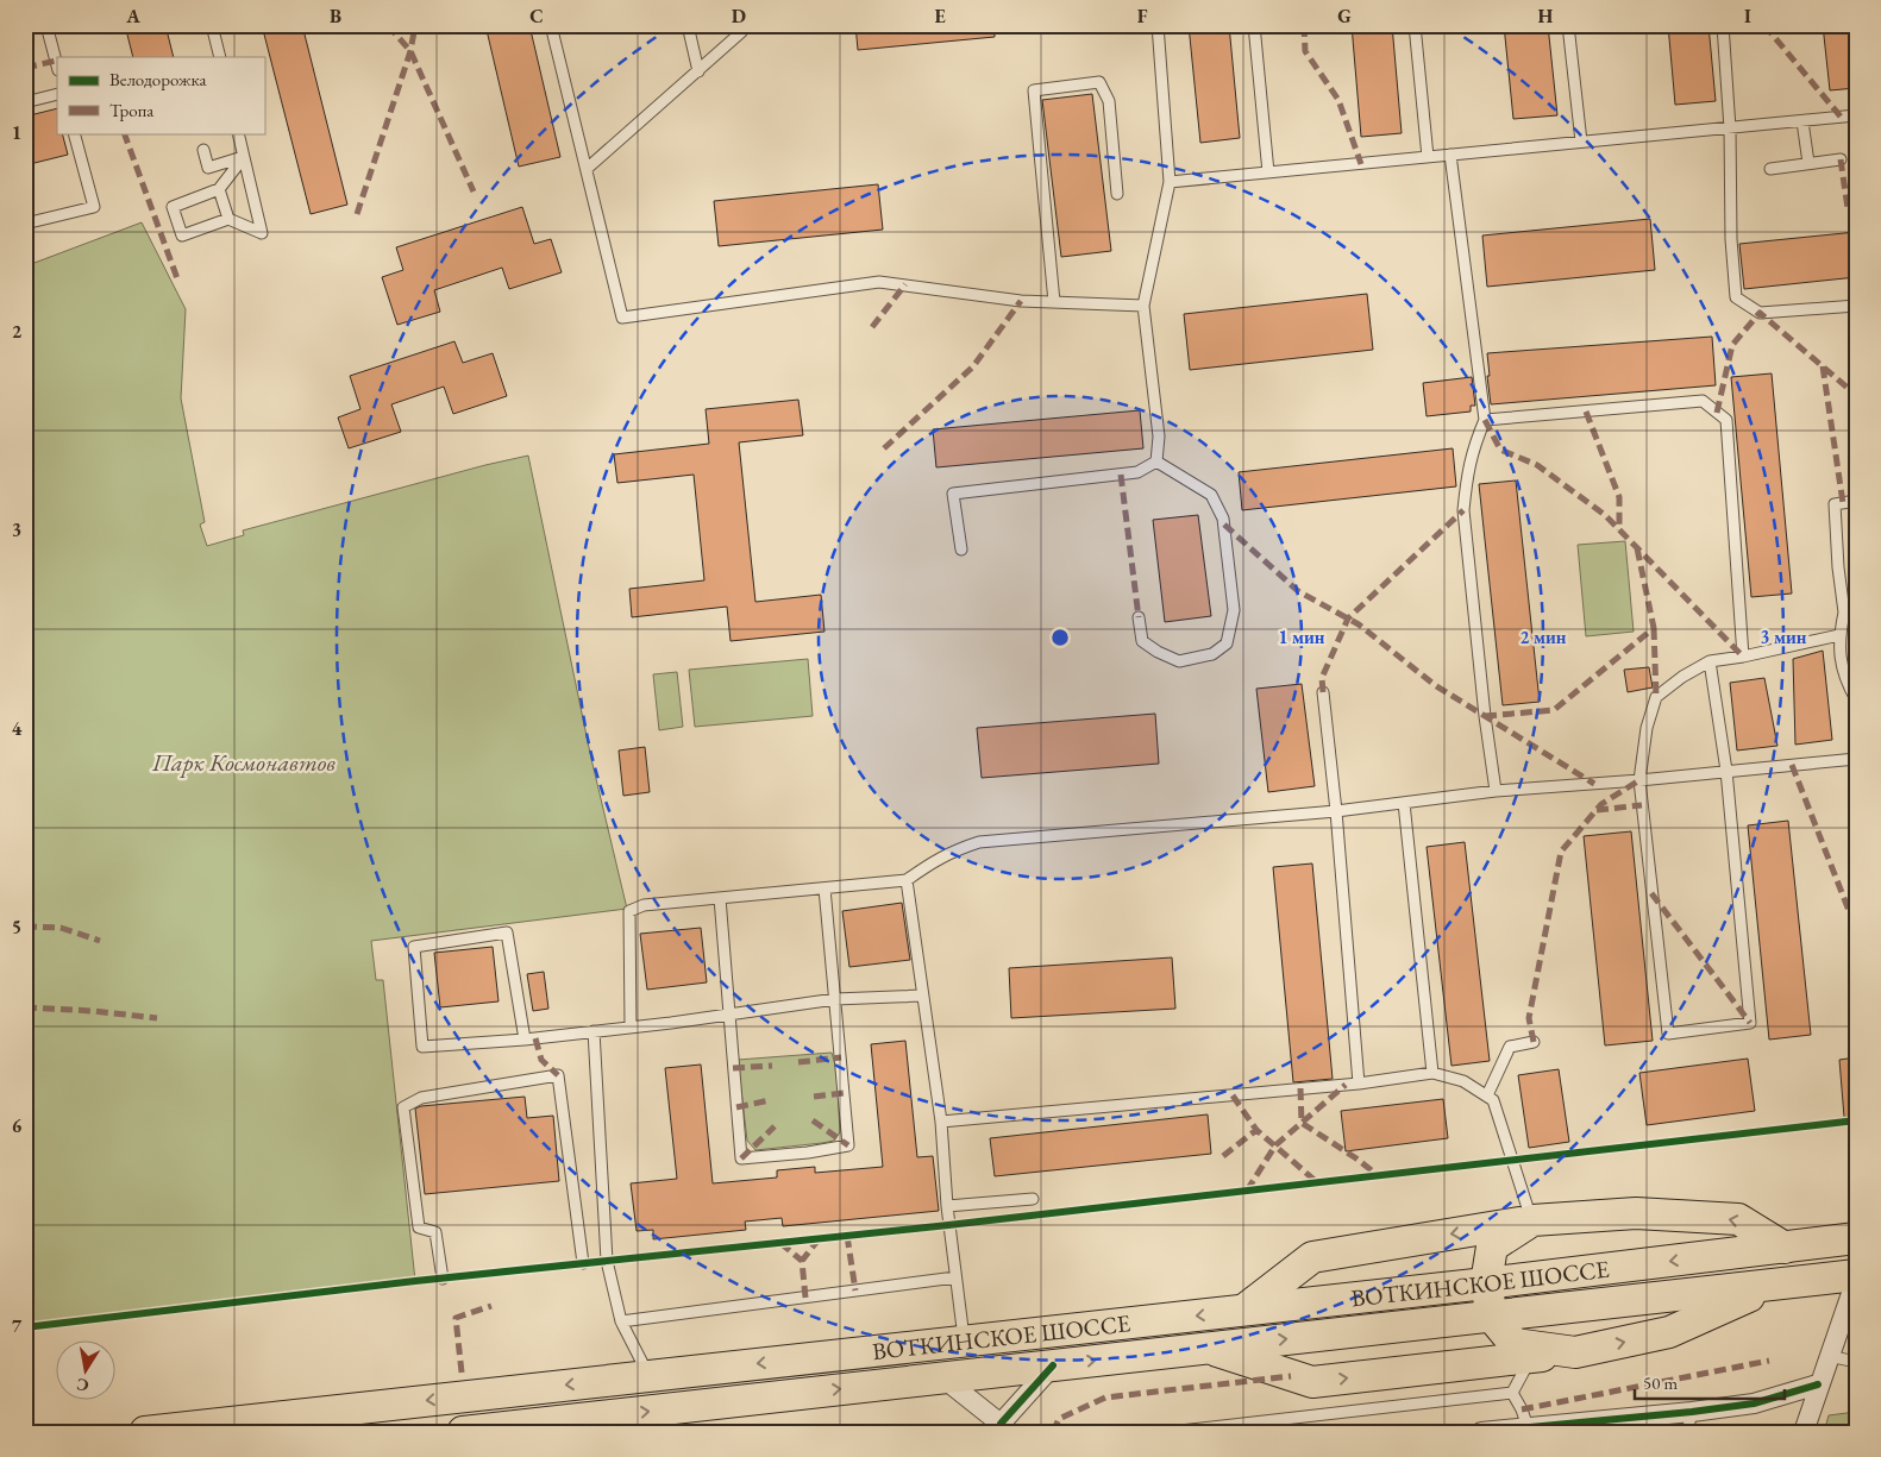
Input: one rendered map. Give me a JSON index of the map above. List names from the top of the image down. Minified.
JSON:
{"streets":{"main road":["ВОТКИНСКОЕ ШОССЕ"]},"parks":["Парк Космонавтов"],"legend":["Велодорожка","Тропа"],"scale_bar":"50 m","north":"bottom","grid":{"columns":["A","B","C","D","E","F","G","H","I"],"rows":["1","2","3","4","5","6","7"]},"rings":["1 мин","2 мин","3 мин"]}
